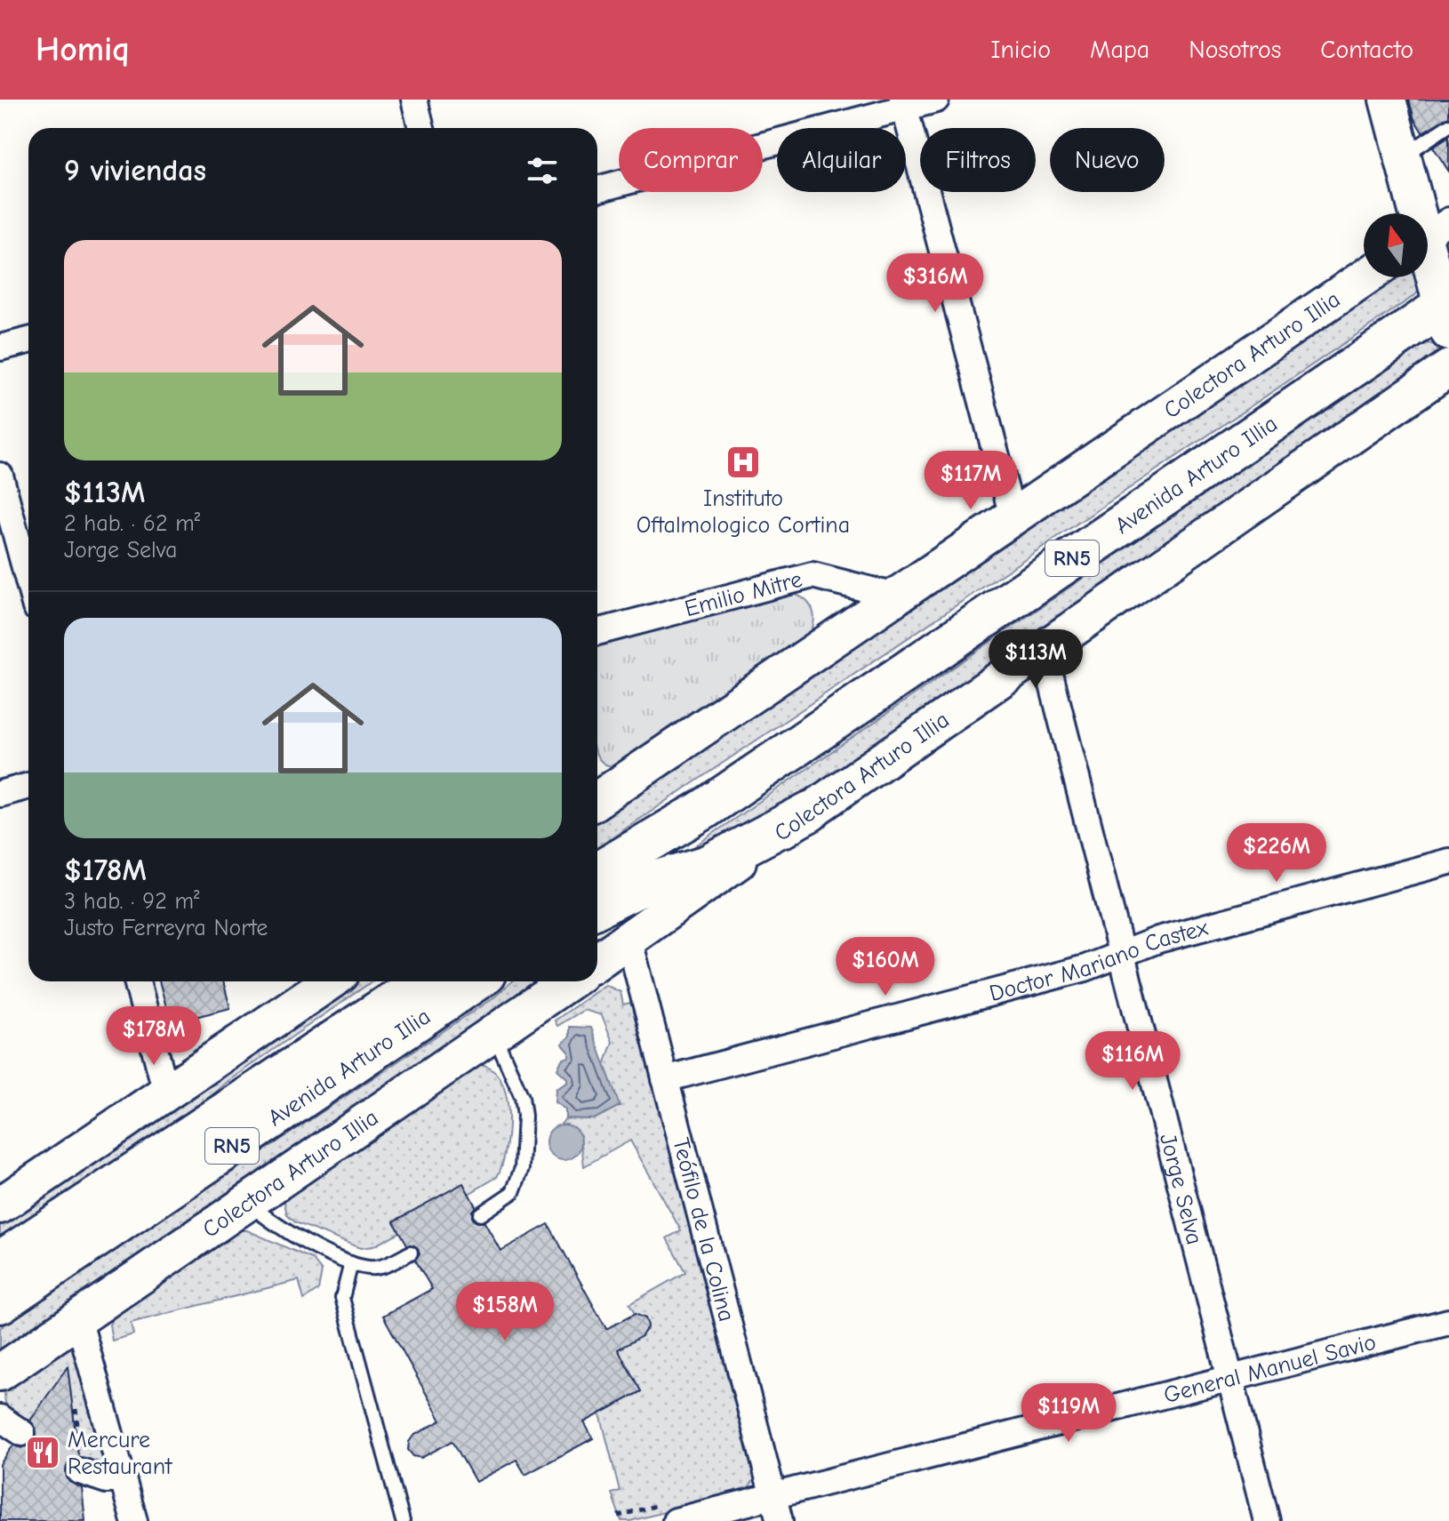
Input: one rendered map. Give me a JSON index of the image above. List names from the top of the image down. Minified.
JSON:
{"streets":{"highway":["Avenida Arturo Illia","RN5"],"street":["Colectora Arturo Illia","Emilio Mitre","Doctor Mariano Castex","Jorge Selva","Teófilo de la Colina","General Manuel Savio"]},"crossings":[["Colectora Arturo Illia","Emilio Mitre"],["Colectora Arturo Illia","Jorge Selva"],["Colectora Arturo Illia","Teófilo de la Colina"],["Doctor Mariano Castex","Jorge Selva"],["Doctor Mariano Castex","Teófilo de la Colina"],["Jorge Selva","General Manuel Savio"],["Teófilo de la Colina","General Manuel Savio"]],"places":{"hospital":["Instituto Oftalmologico Cortina"],"restaurant":["Mercure Restaurant"]},"north":"top","page":{"header":"Homiq","nav":["Inicio","Mapa","Nosotros","Contacto"],"chip":["Comprar","Alquilar","Filtros","Nuevo"],"heading":"9 viviendas","list":[{"name":"$113M","note":"2 hab. · 62 m² · Jorge Selva"},{"name":"$178M","note":"3 hab. · 92 m² · Justo Ferreyra Norte"}],"price":["$316M","$117M","$113M","$226M","$160M","$178M","$116M","$158M","$119M"]}}
